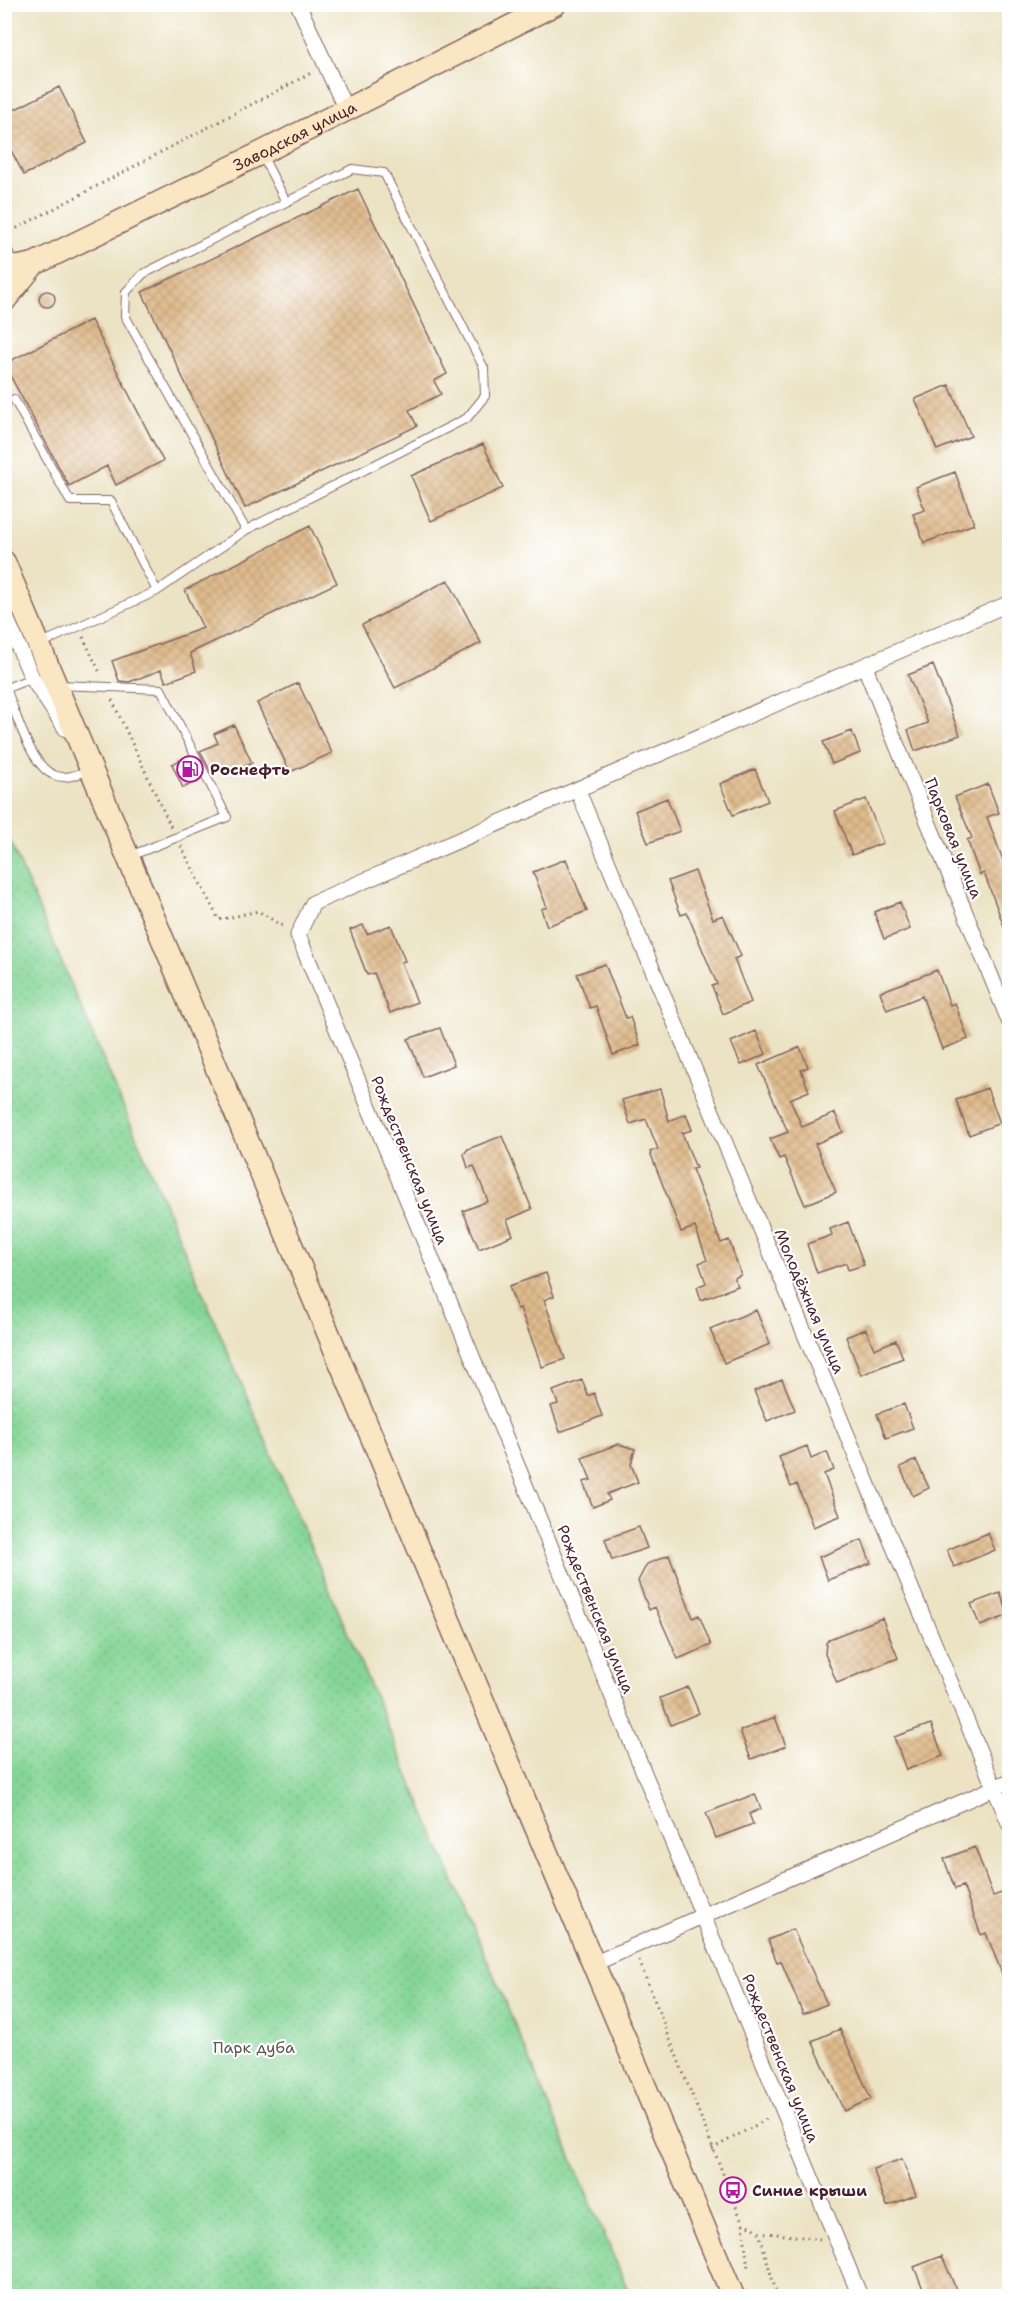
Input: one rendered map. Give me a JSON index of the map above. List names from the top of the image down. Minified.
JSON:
{"streets":{"main road":["Заводская улица"],"street":["Парковая улица","Рождественская улица","Молодёжная улица"]},"parks":["Парк дуба"],"places":{"fuel station":["Роснефть"],"bus stop":["Синие крыши"]}}
